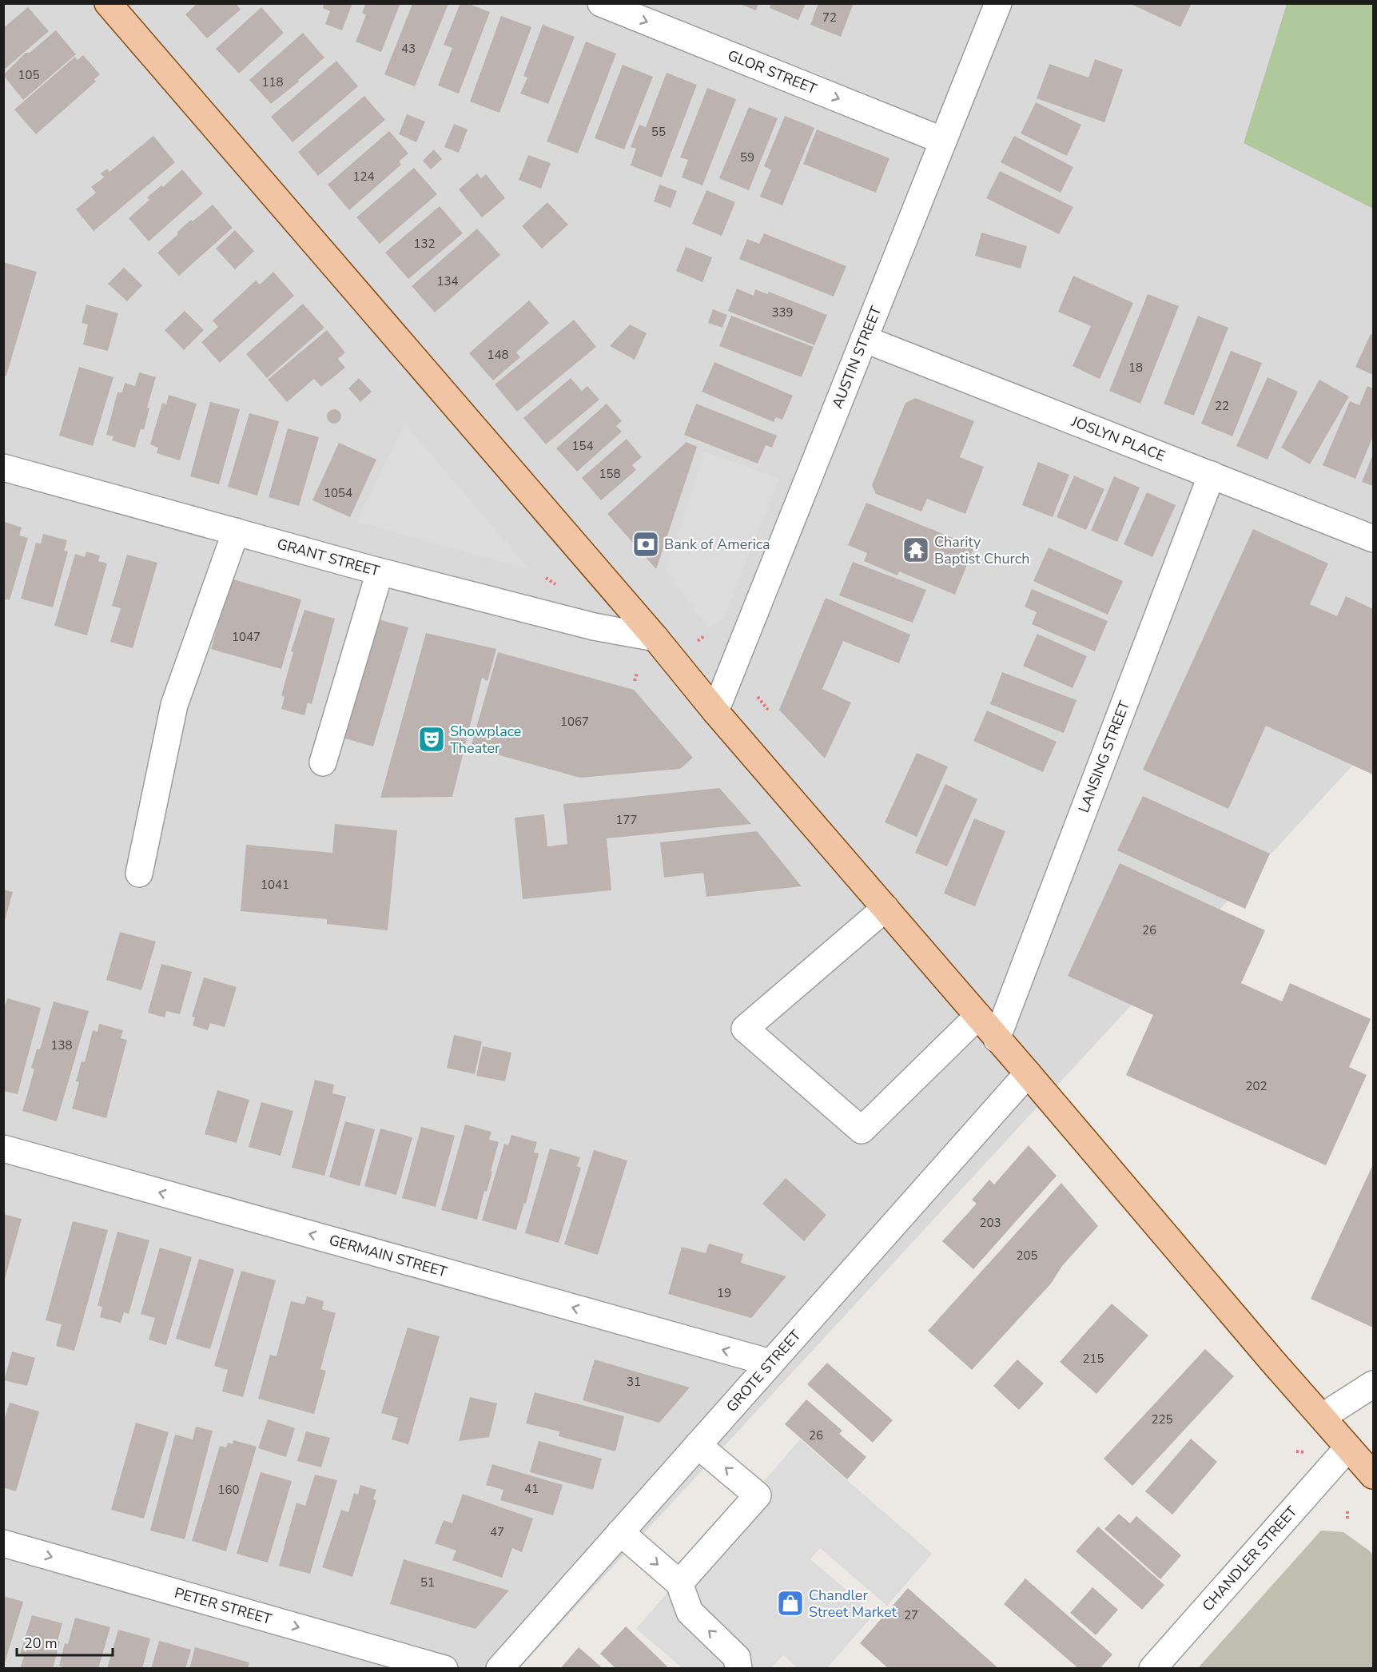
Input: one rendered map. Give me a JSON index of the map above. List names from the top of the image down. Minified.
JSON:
{"streets":{"street":["GLOR STREET","AUSTIN STREET","JOSLYN PLACE","GRANT STREET","LANSING STREET","GERMAIN STREET","GROTE STREET","CHANDLER STREET","PETER STREET"]},"crossings":[["GLOR STREET","AUSTIN STREET"],["AUSTIN STREET","JOSLYN PLACE"],["JOSLYN PLACE","LANSING STREET"],["GERMAIN STREET","GROTE STREET"]],"one_way":["GLOR STREET","GERMAIN STREET","PETER STREET"],"places":{"bank":["Bank of America"],"temple":["Charity Baptist Church"],"theatre":["Showplace Theater"],"shop":["Chandler Street Market"]},"house_numbers":["72","43","105","118","55","59","124","132","134","339","148","18","22","154","158","1054","1047","1067","177","1041","26","138","202","203","205","19","215","31","225","26","41","160","47","51","27"],"scale_bar":"20 m"}
